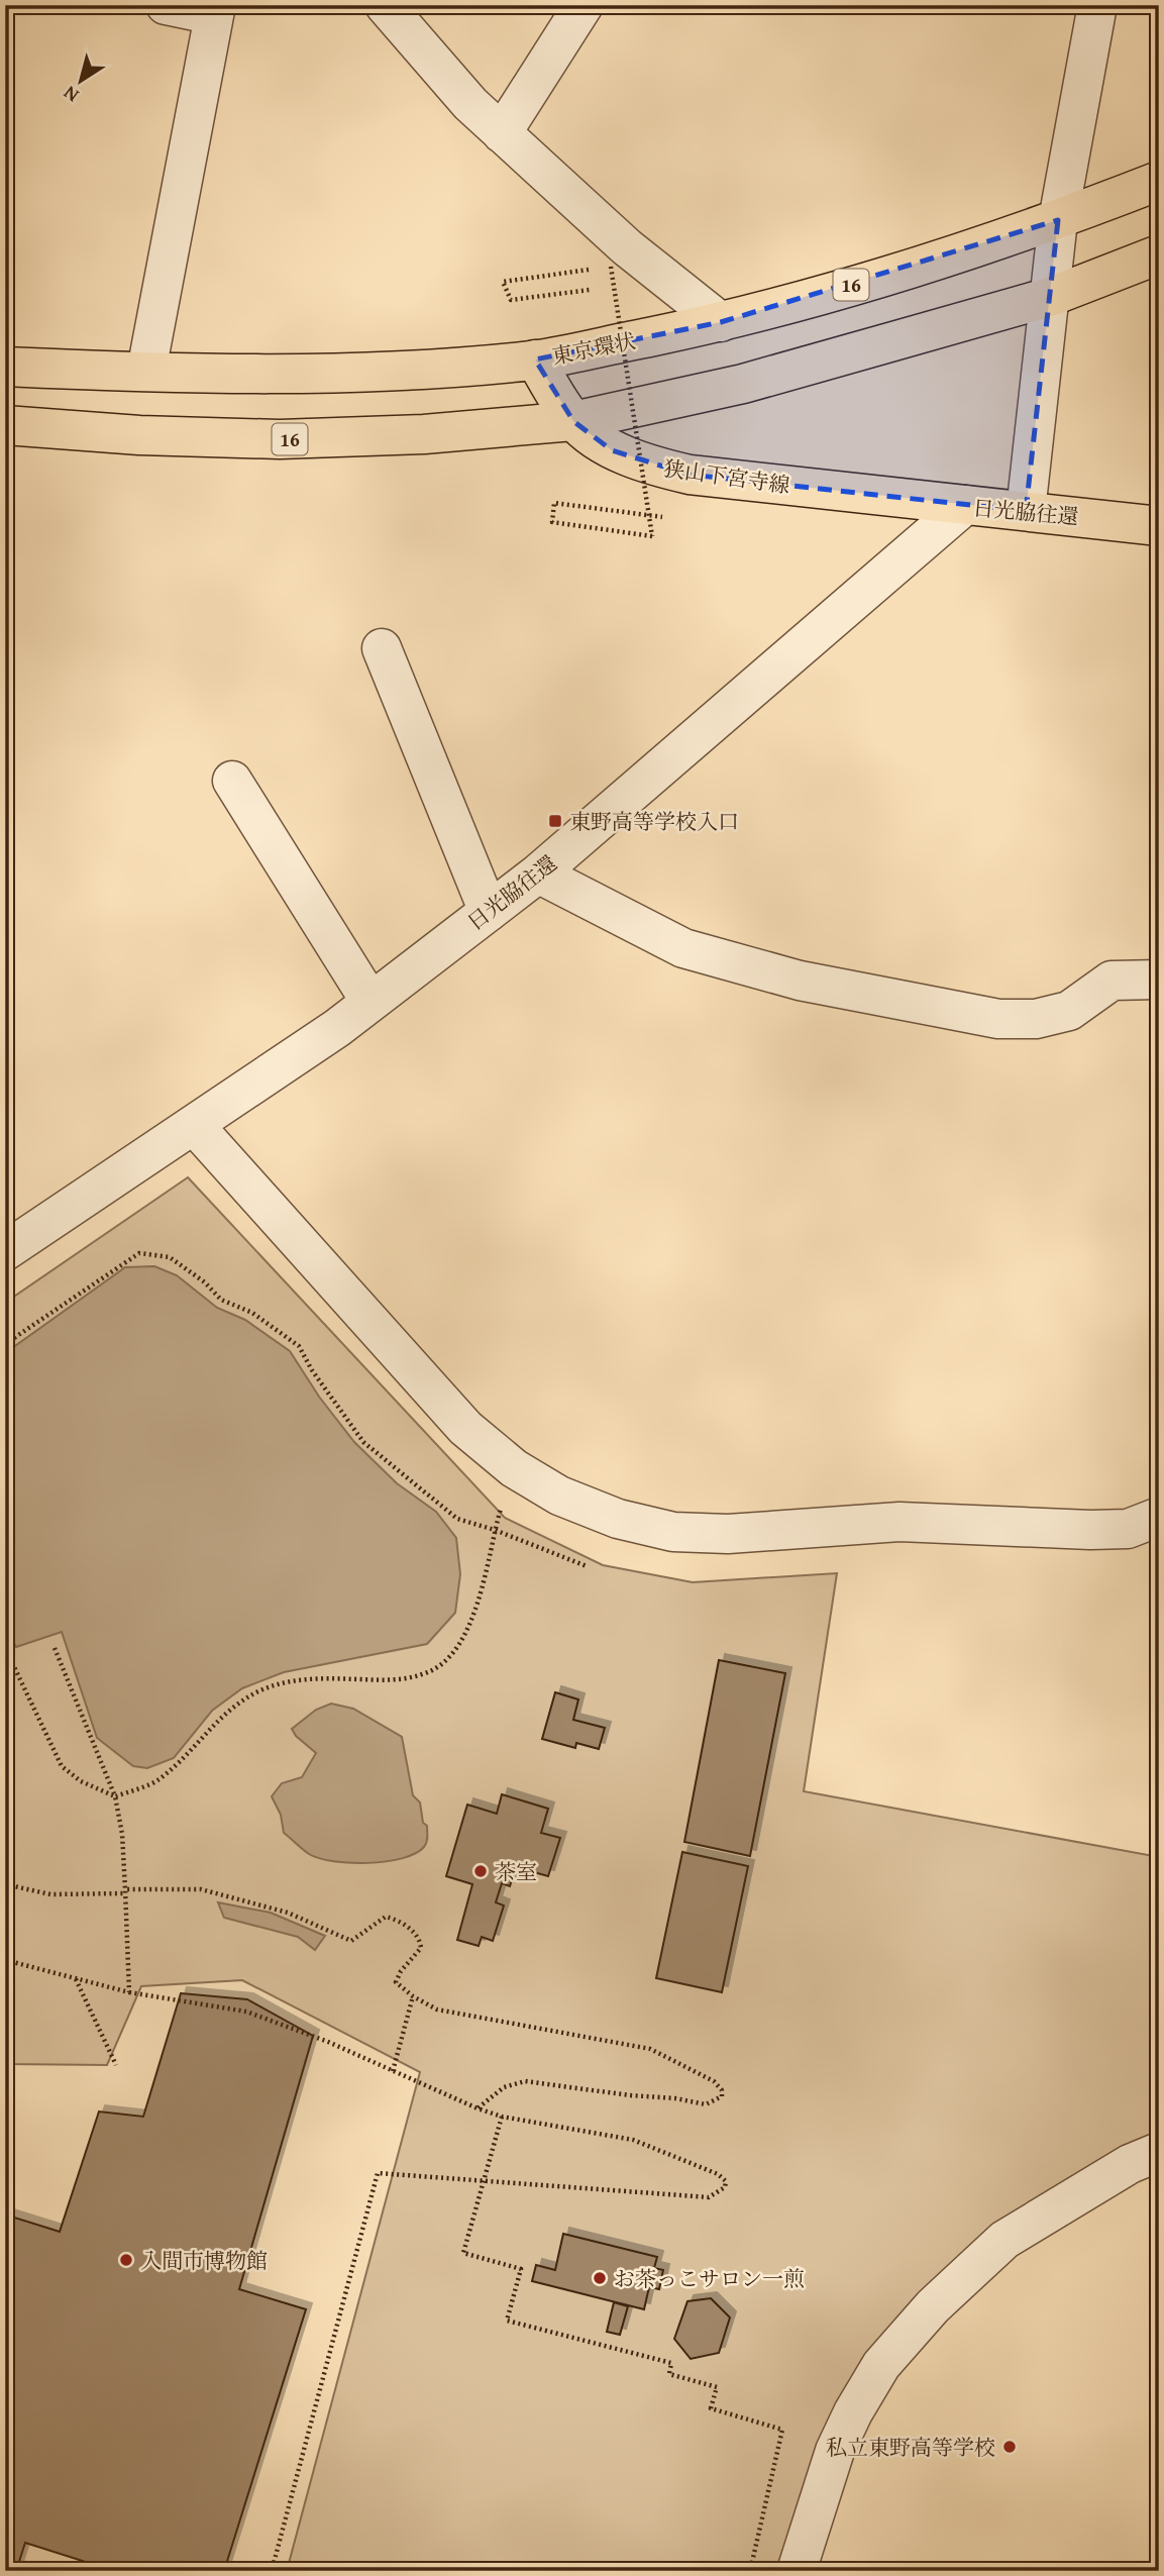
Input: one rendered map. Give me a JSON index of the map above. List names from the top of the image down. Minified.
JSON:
{"streets":{"main road":["16","東京環状","狭山下宮寺線","日光脇往還"]},"crossings":[["16","狭山下宮寺線"],["東京環状","狭山下宮寺線"],["狭山下宮寺線","日光脇往還"]],"places":{"transit":["東野高等学校入口"],"other":["茶室","入間市博物館","お茶っこサロン一煎","私立東野高等学校"]},"north":"bottom left"}
